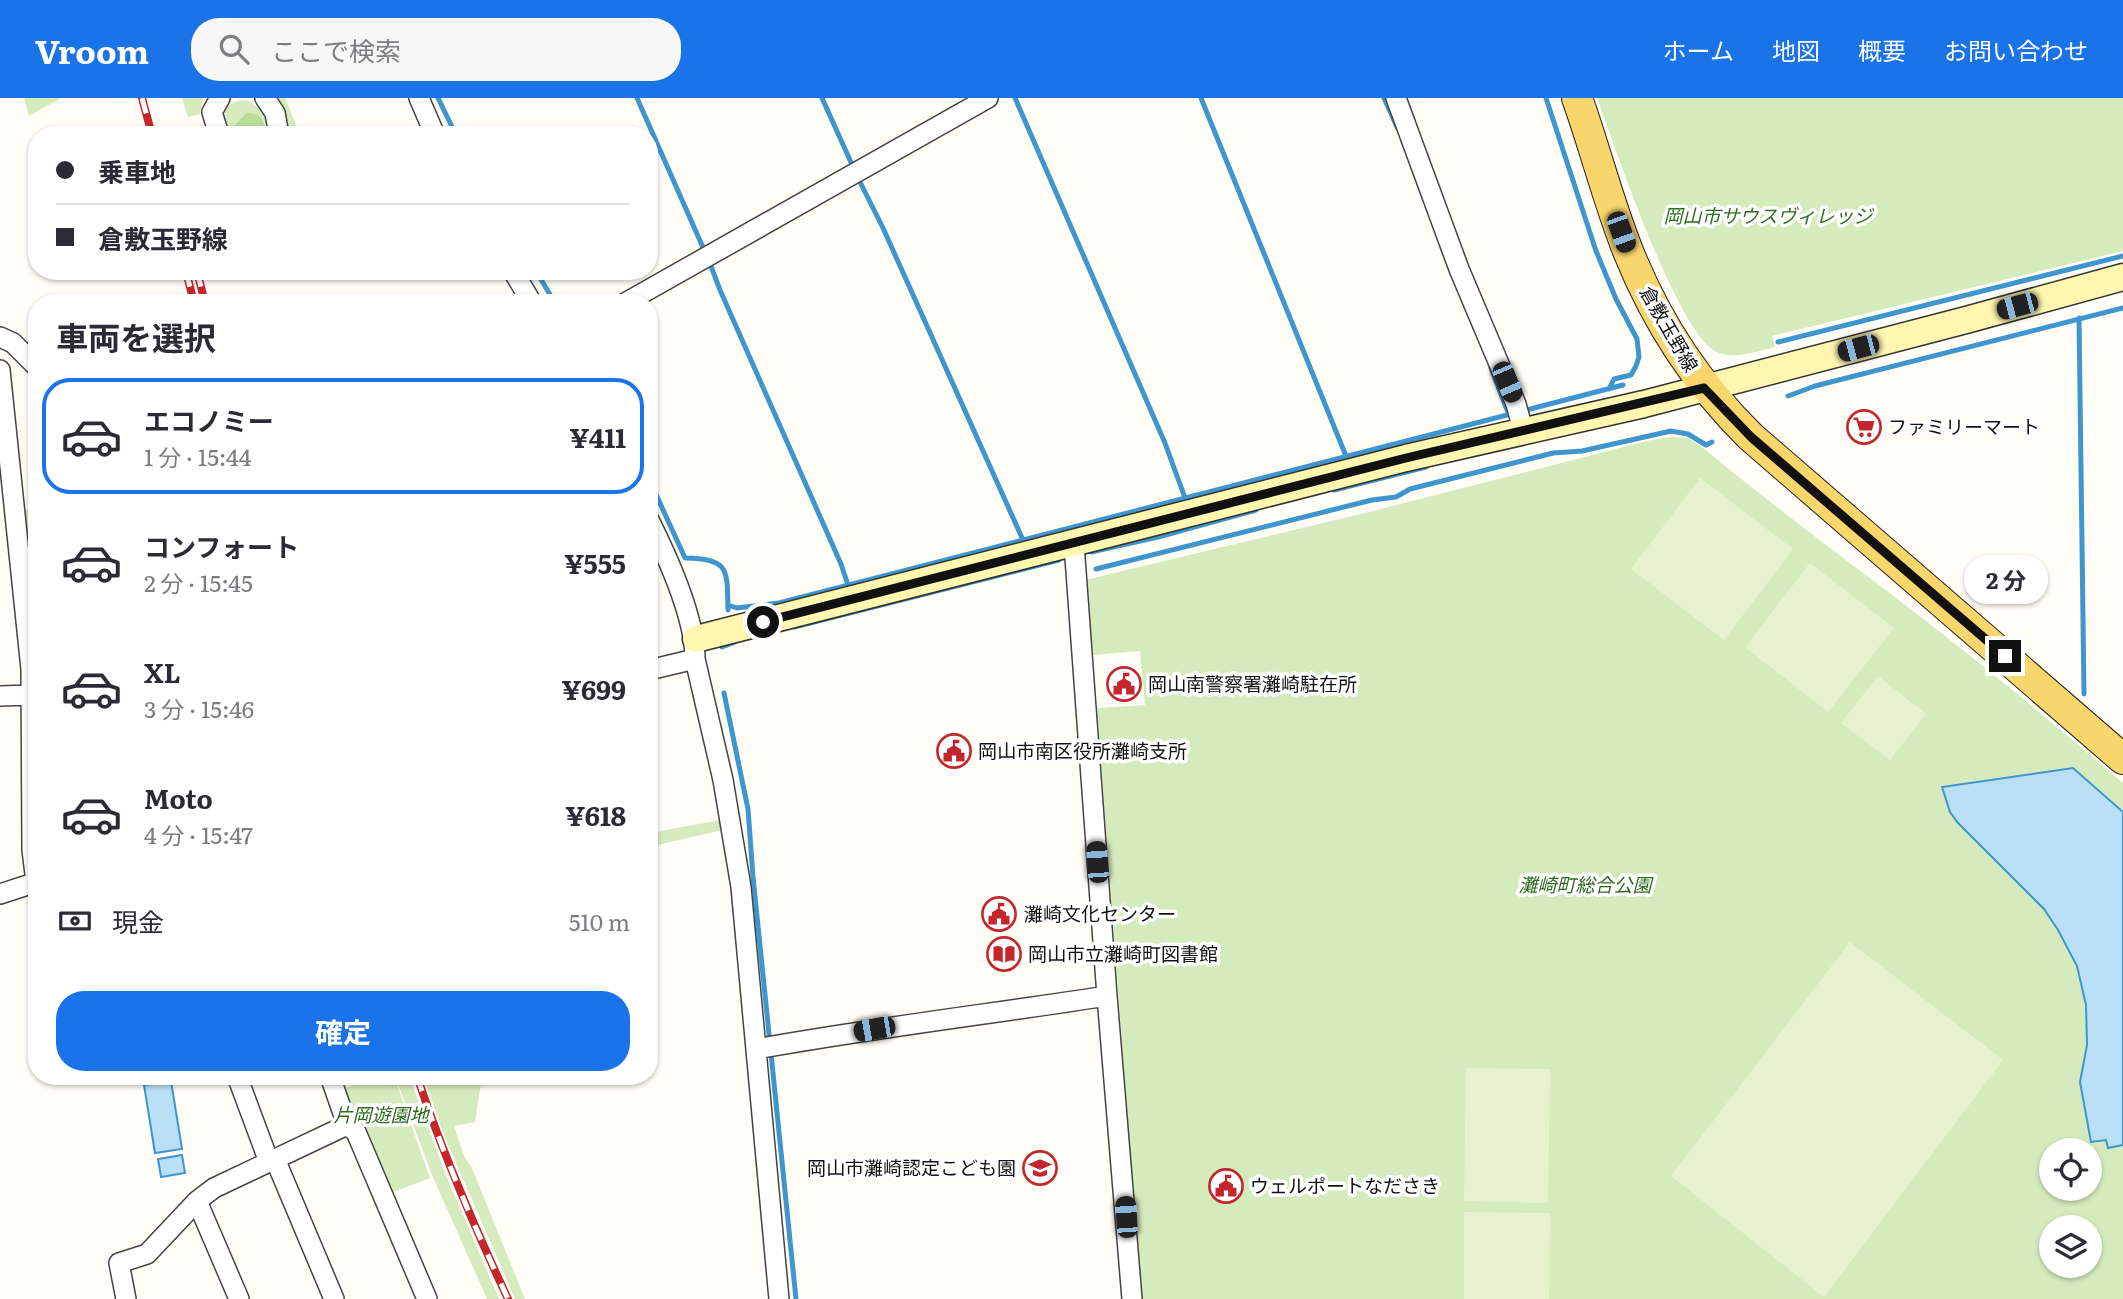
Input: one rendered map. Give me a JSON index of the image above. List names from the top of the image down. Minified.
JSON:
{"streets":{"main road":["倉敷玉野線"]},"parks":["岡山市サウスヴィレッジ","灘崎町総合公園","片岡遊園地"],"places":{"supermarket":["ファミリーマート"],"public building":["岡山南警察署灘崎駐在所","岡山市南区役所灘崎支所","灘崎文化センター","ウェルポートなださき"],"library":["岡山市立灘崎町図書館"],"school or university":["岡山市灘崎認定こども園"]},"page":{"header":"Vroom","search":"ここで検索","nav":["ホーム","地図","概要","お問い合わせ"],"banner":["乗車地","倉敷玉野線"],"heading":"車両を選択","list":[{"name":"エコノミー","note":"1 分 · 15:44","value":"¥411"},{"name":"コンフォート","note":"2 分 · 15:45","value":"¥555"},{"name":"XL","note":"3 分 · 15:46","value":"¥699"},{"name":"Moto","note":"4 分 · 15:47","value":"¥618"}],"bubble":"2 分","pay":["現金","510 m"],"buttons":"確定"}}
